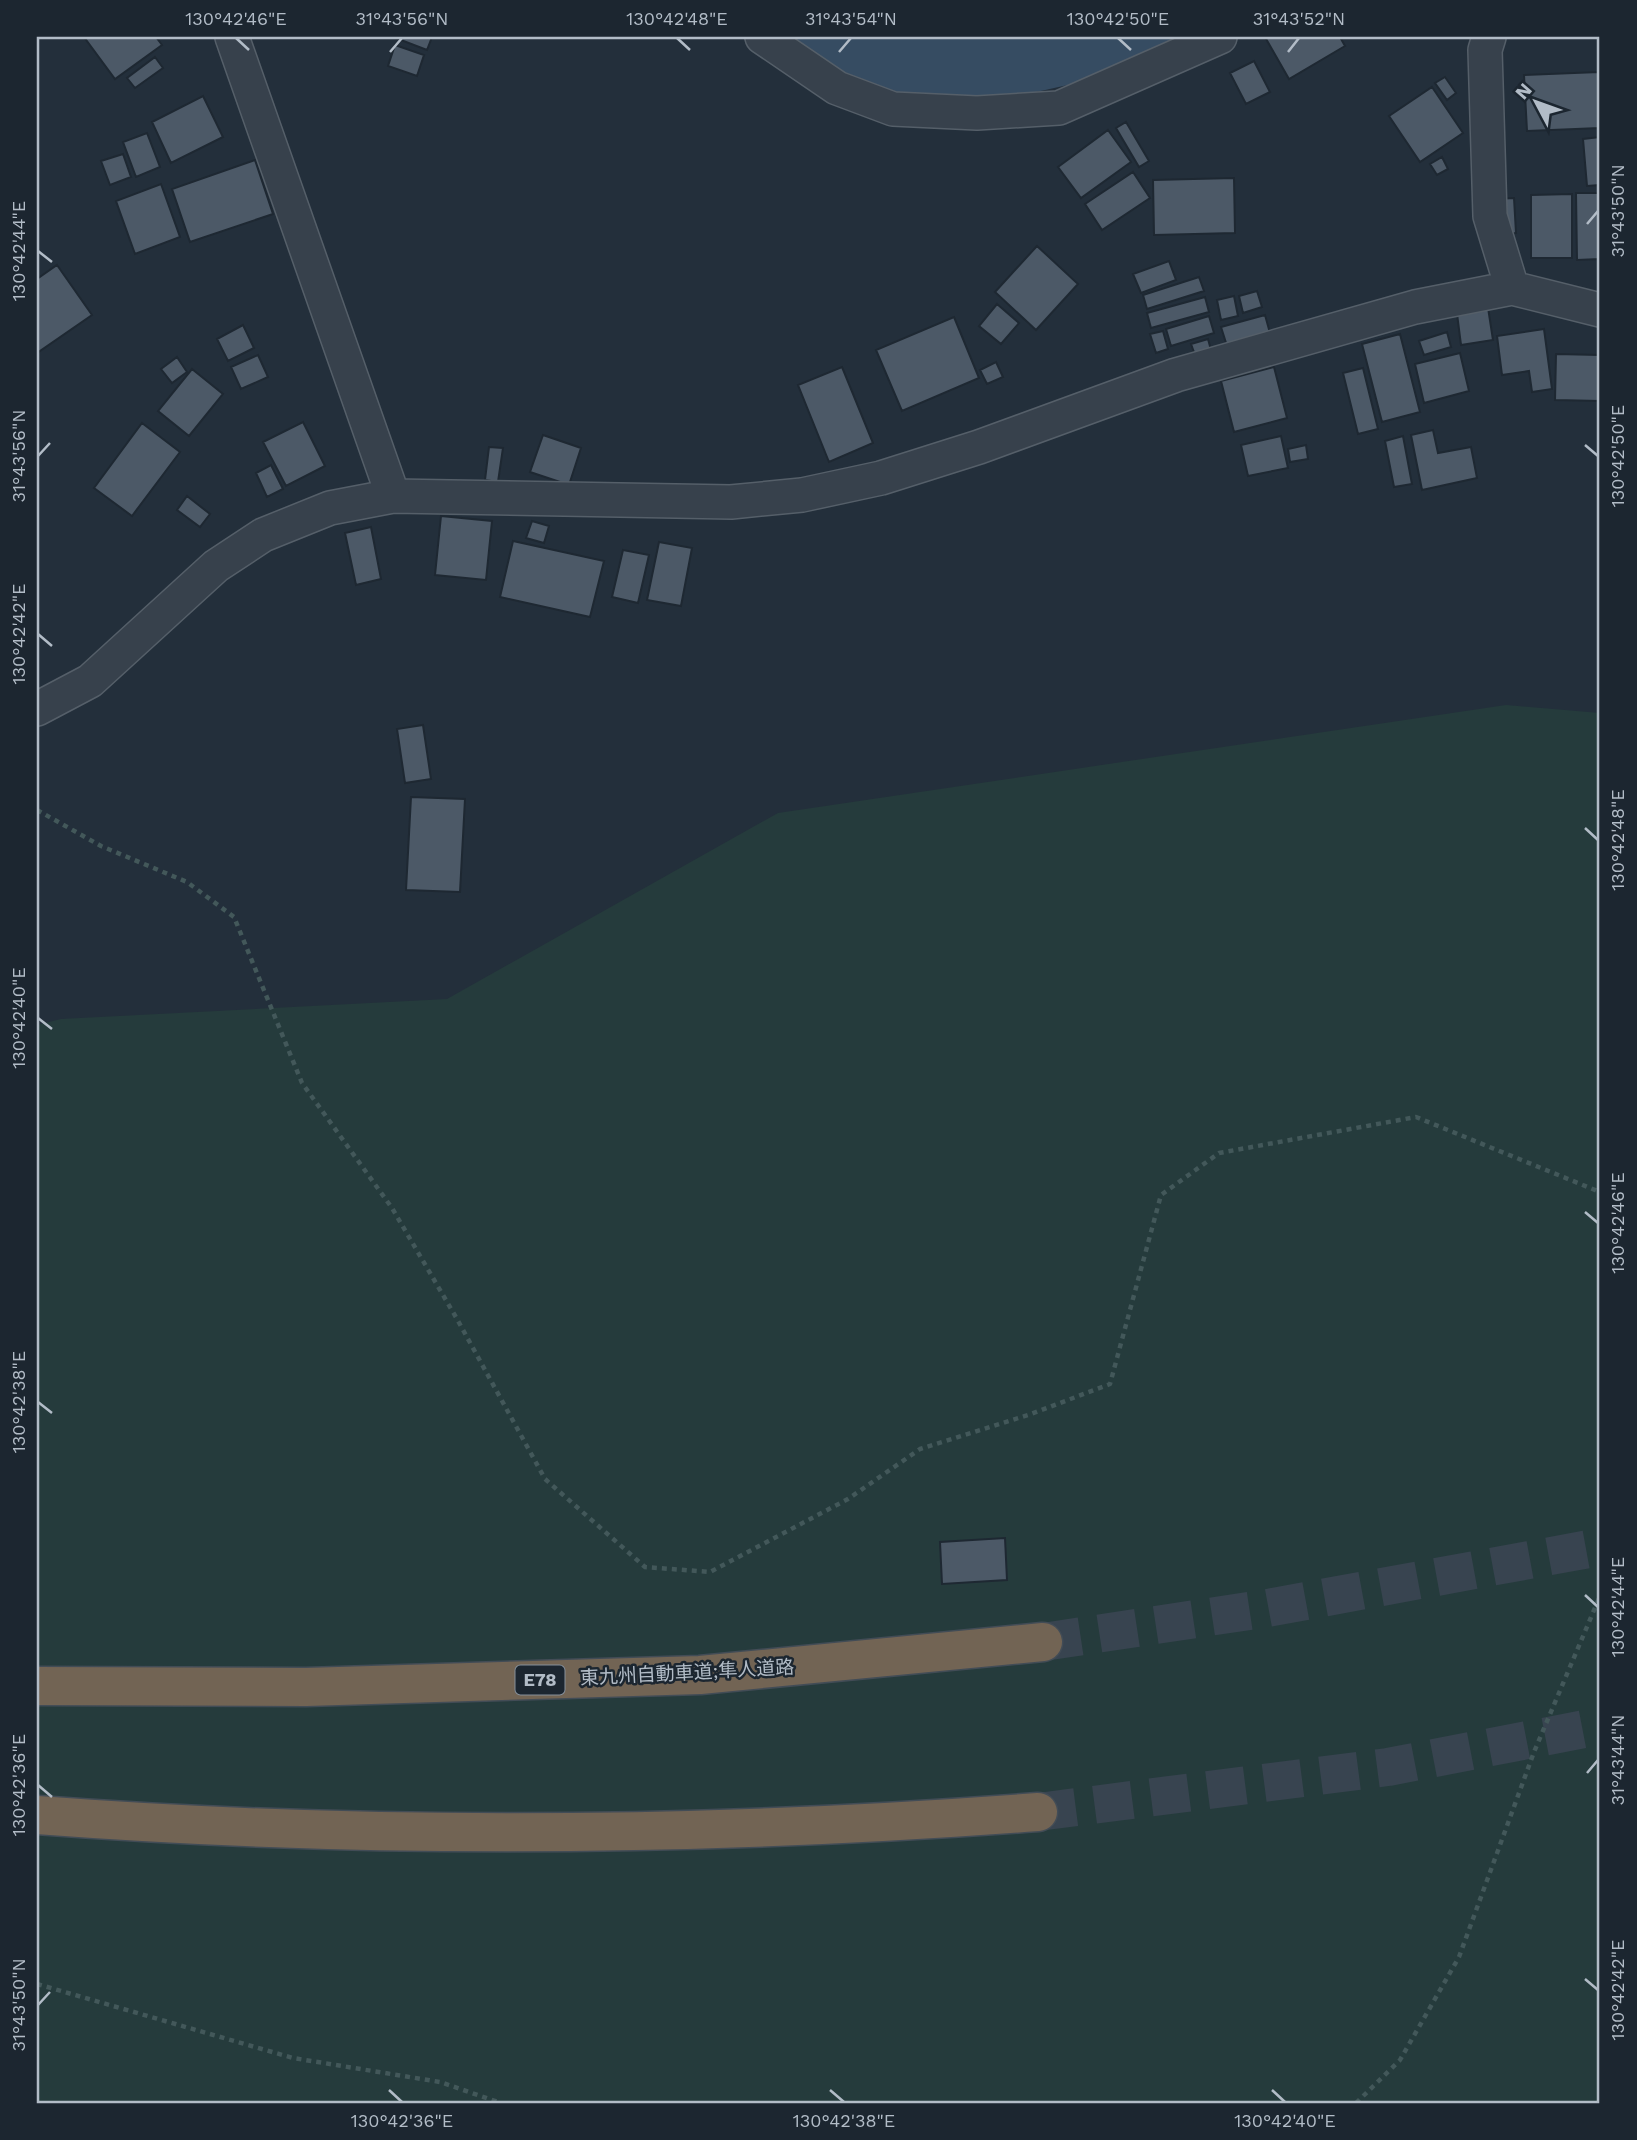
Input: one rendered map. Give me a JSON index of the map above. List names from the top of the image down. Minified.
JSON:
{"streets":{"highway":["東九州自動車道;隼人道路","E78"]},"north":"top left","coordinates":["130°42'46\"E","31°43'56\"N","130°42'48\"E","31°43'54\"N","130°42'50\"E","31°43'52\"N","31°43'50\"N","130°42'44\"E","130°42'42\"E","130°42'40\"E","130°42'38\"E","31°43'44\"N","130°42'36\"E"]}
